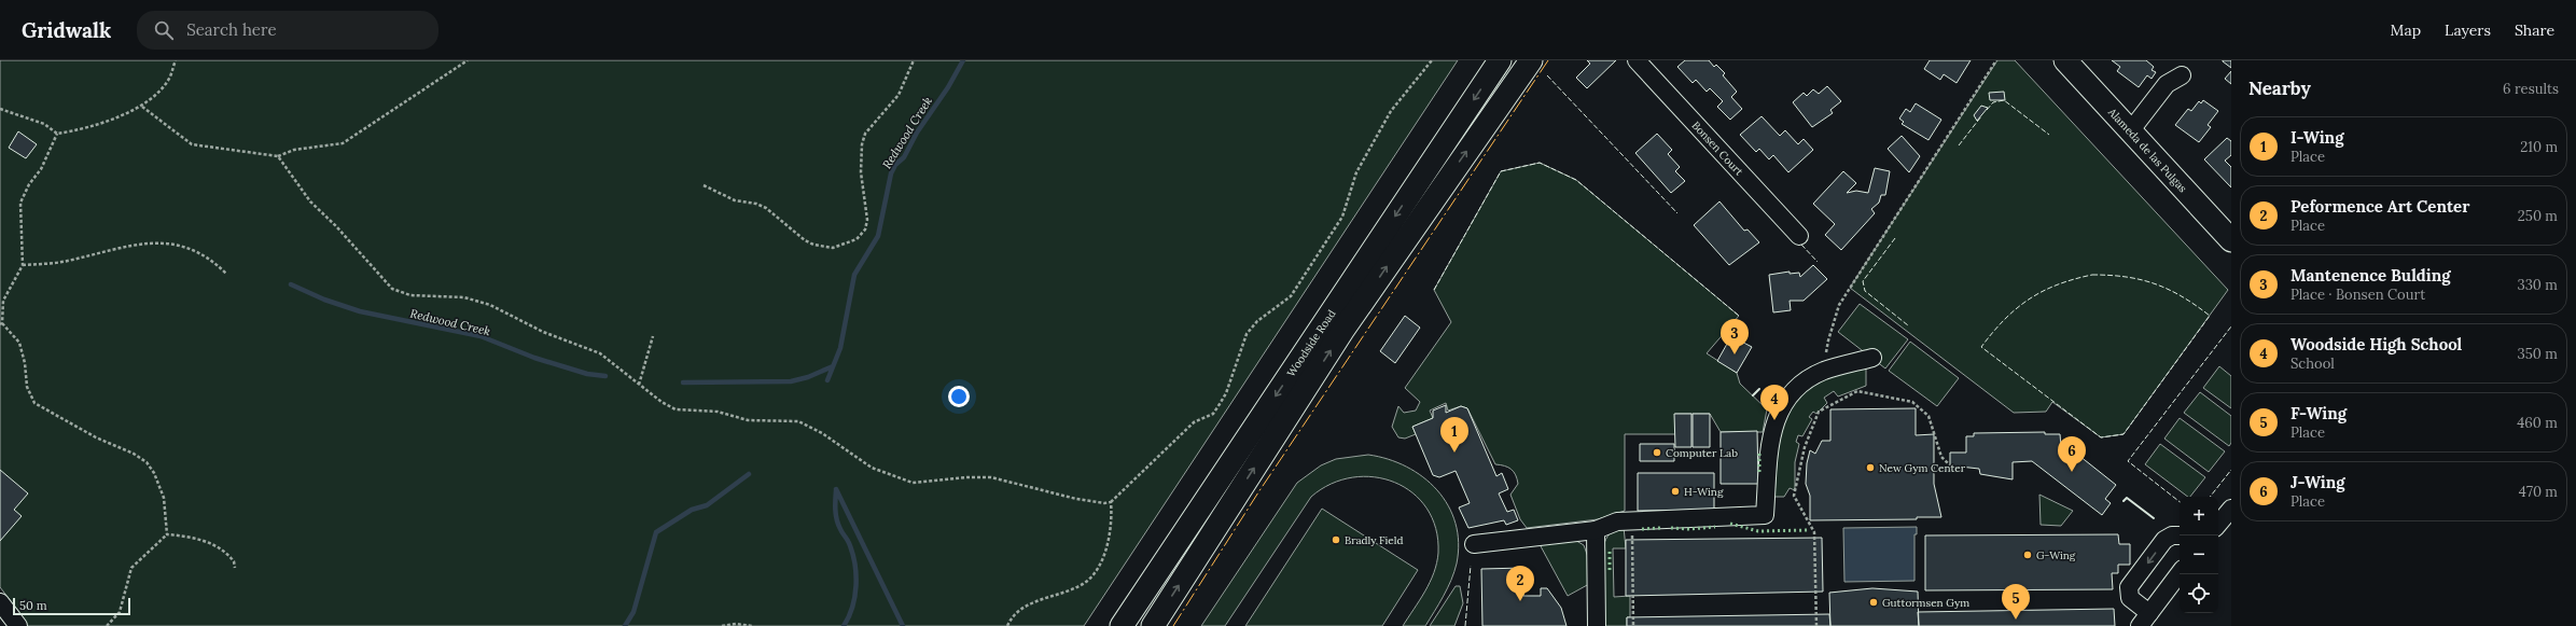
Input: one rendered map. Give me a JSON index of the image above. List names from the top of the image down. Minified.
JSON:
{"streets":{"main road":["Alameda de las Pulgas","Woodside Road"],"street":["Bonsen Court"]},"water":["Redwood Creek"],"places":["Computer Lab","New Gym Center","H-Wing","Bradly Field","G-Wing","Guttormsen Gym"],"scale_bar":"50 m","page":{"header":"Gridwalk","search":"Search here","nav":["Map","Layers","Share"],"heading":["Nearby","6 results"],"list":[{"mark":"1","name":"I-Wing","note":"Place","value":"210 m"},{"mark":"2","name":"Peformence Art Center","note":"Place","value":"250 m"},{"mark":"3","name":"Mantenence Bulding","note":"Place · Bonsen Court","value":"330 m"},{"mark":"4","name":"Woodside High School","note":"School","value":"350 m"},{"mark":"5","name":"F-Wing","note":"Place","value":"460 m"},{"mark":"6","name":"J-Wing","note":"Place","value":"470 m"}],"pins":["3","4","1","6","2","5"],"map_buttons":["+","−"],"scale":"50 m"}}
